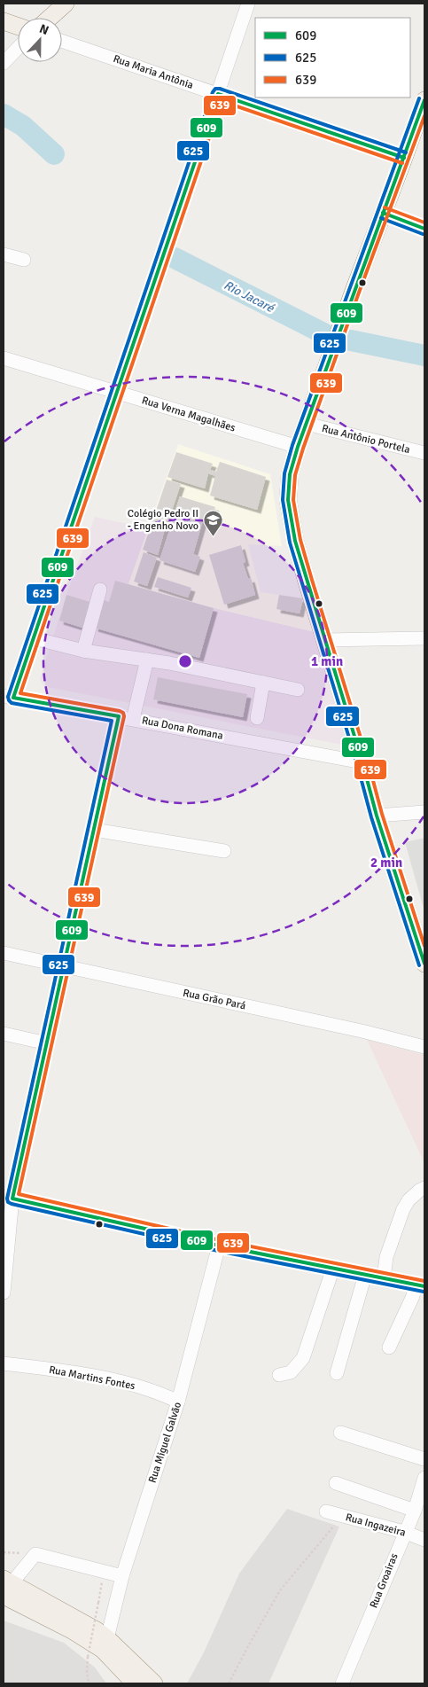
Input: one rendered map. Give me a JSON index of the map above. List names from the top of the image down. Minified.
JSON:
{"streets":{"street":["Rua Maria Antônia","Rua Verna Magalhães","Rua Antônio Portela","Rua Dona Romana","Rua Grão Pará","Rua Martins Fontes","Rua Miguel Galvão","Rua Ingazeira","Rua Groairas"]},"crossings":[["Rua Martins Fontes","Rua Miguel Galvão"],["Rua Ingazeira","Rua Groairas"]],"water":["Rio Jacaré"],"places":{"school or university":["Colégio Pedro II - Engenho Novo"]},"lines":["transit line 625","transit line 609","transit line 639"],"legend":["609","625","639"],"north":"top","rings":["1 min","2 min"]}
